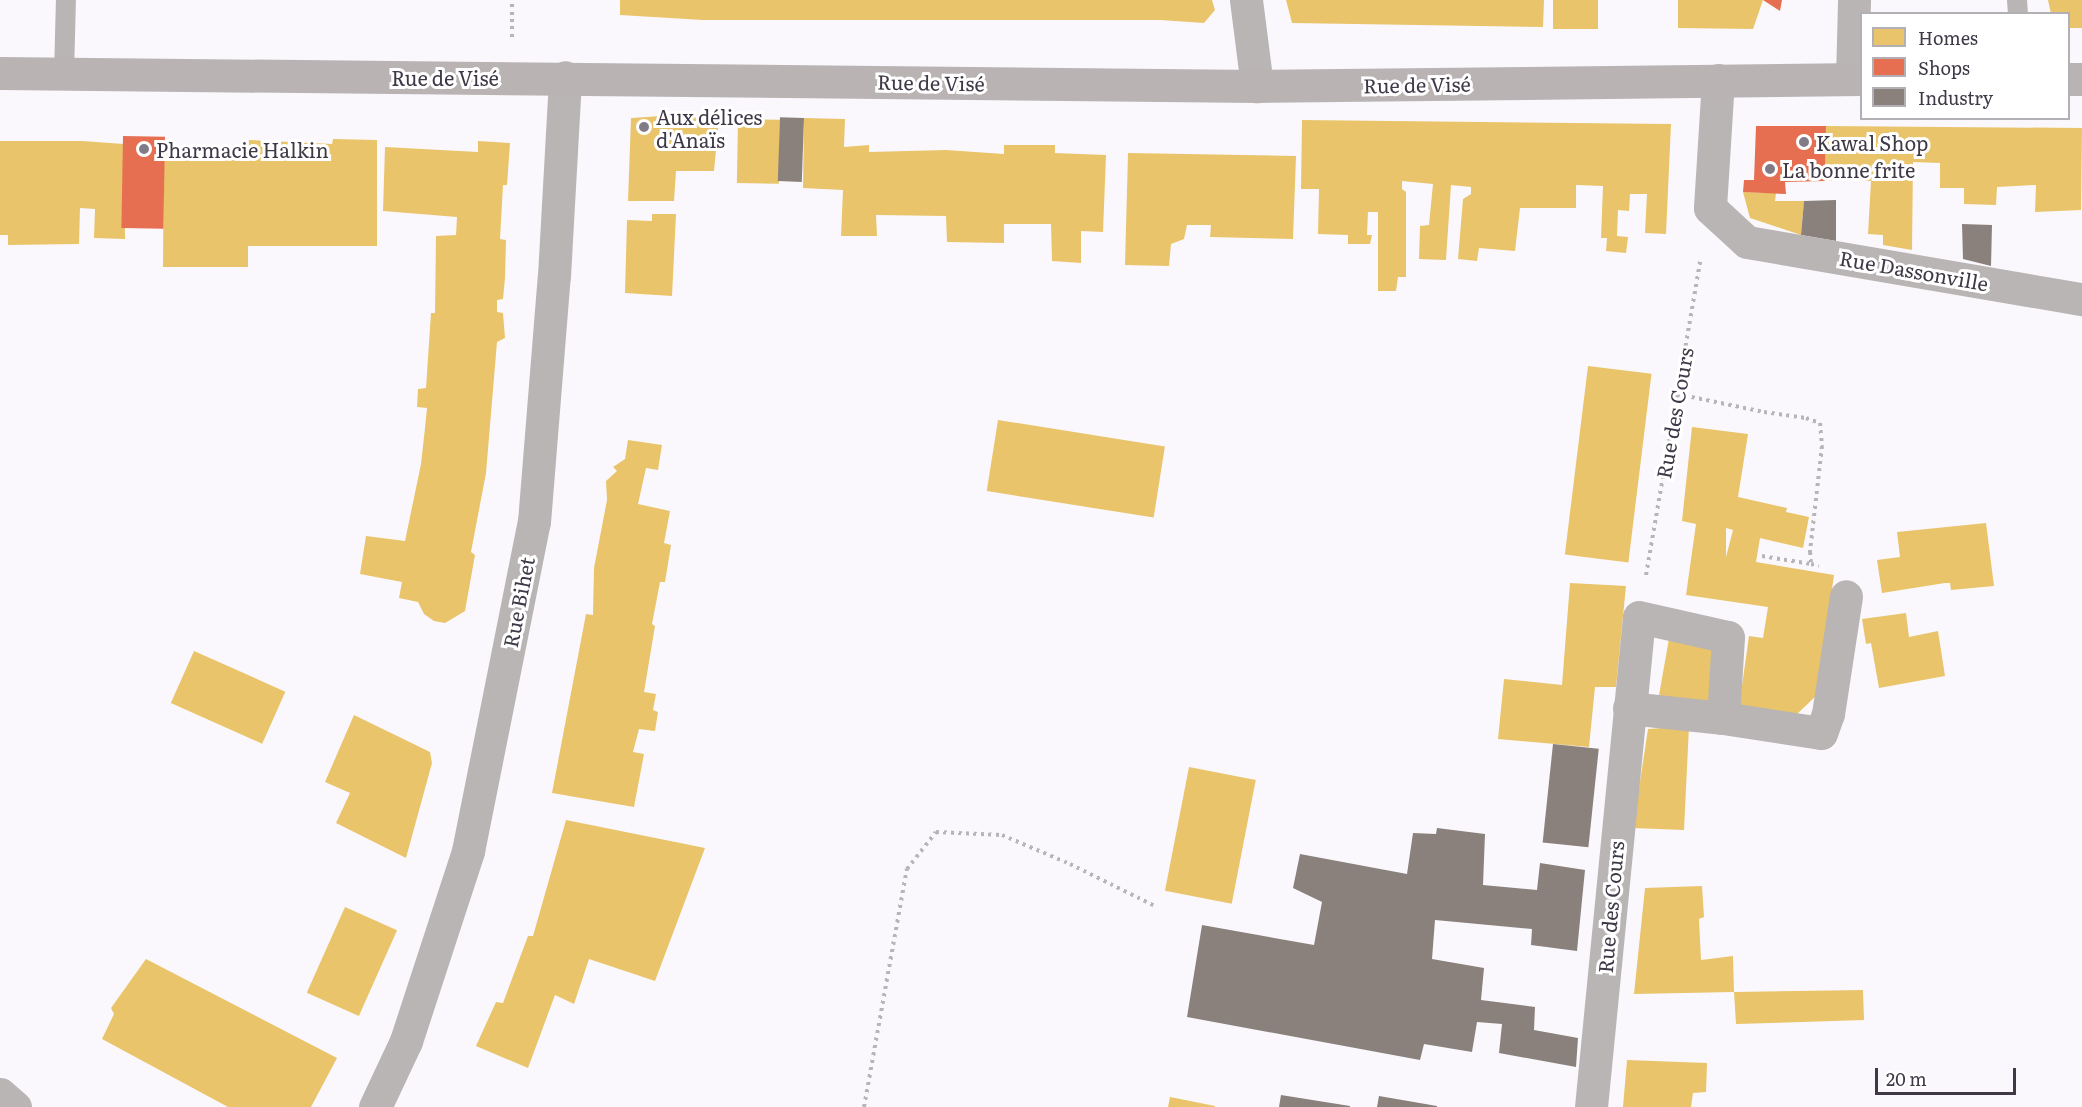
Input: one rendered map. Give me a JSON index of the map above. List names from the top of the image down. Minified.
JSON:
{"streets":{"main road":["Rue de Visé"],"street":["Rue Dassonville","Rue des Cours","Rue Bihet"]},"crossings":[["Rue de Visé","Rue Bihet"],["Rue Dassonville","Rue des Cours"]],"places":["Aux délices d'Anaïs","Kawal Shop","Pharmacie Halkin","La bonne frite"],"legend":["Homes","Shops","Industry"],"scale_bar":"20 m"}
